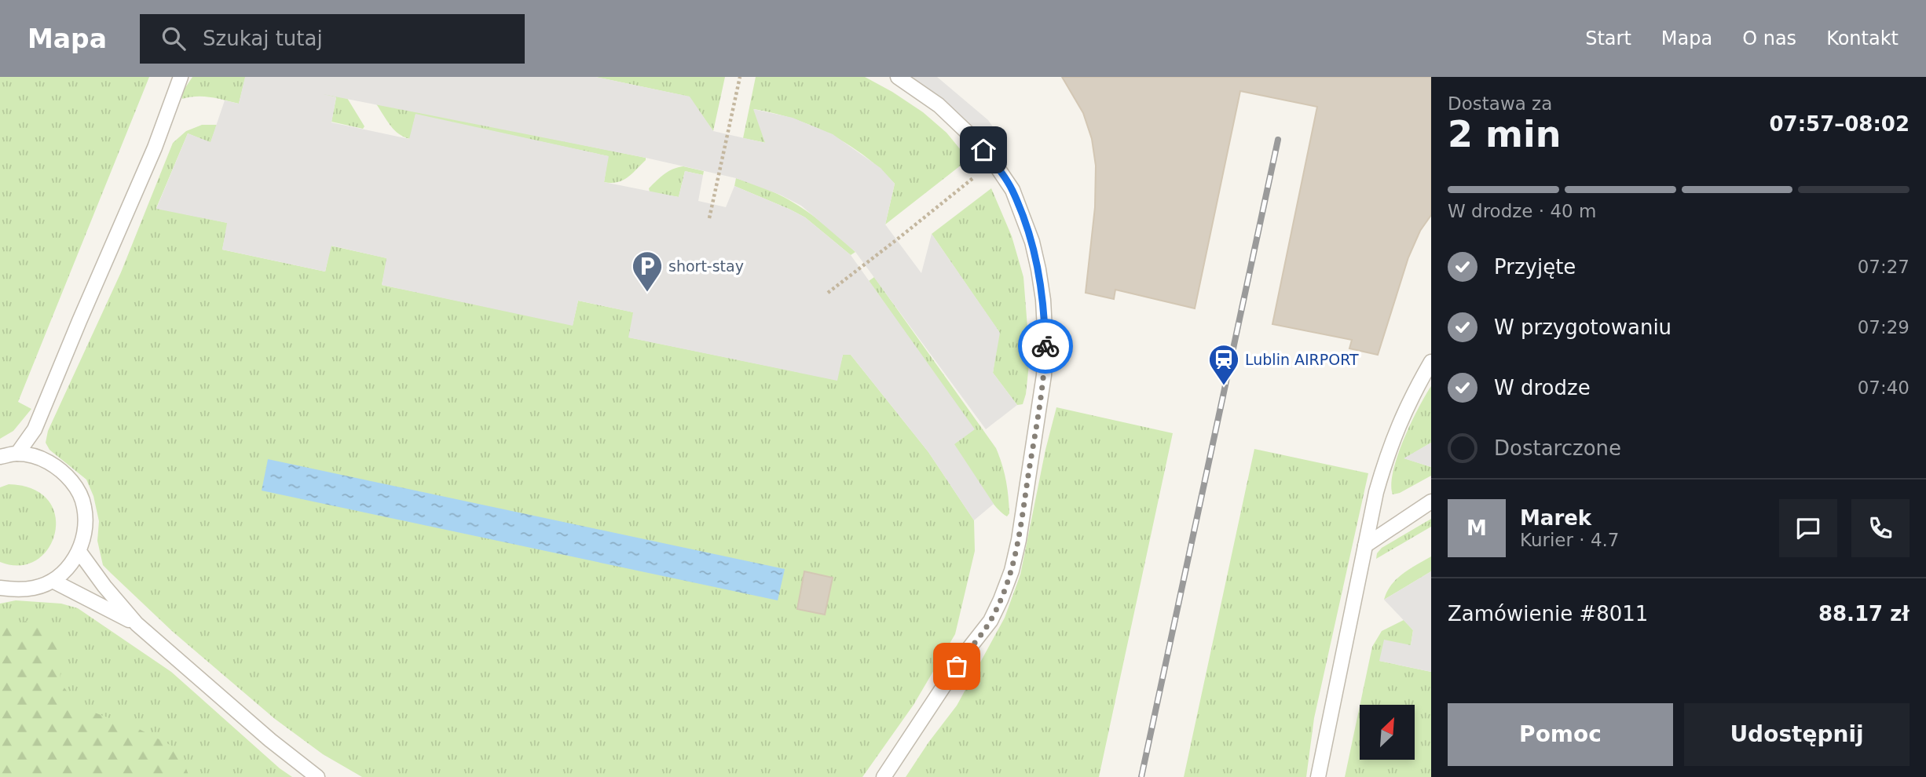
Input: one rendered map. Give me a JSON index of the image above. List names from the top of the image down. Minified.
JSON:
{"places":{"parking":["short-stay"],"station":["Lublin AIRPORT"]},"north":"top right","page":{"header":"Mapa","search":"Szukaj tutaj","nav":["Start","Mapa","O nas","Kontakt"],"heading":["2 min","Dostawa za","07:57–08:02"],"panel":["Marek","Kurier · 4.7","Zamówienie #8011","88.17 zł"],"bar":"W drodze · 40 m","list":[["Przyjęte","07:27"],["W przygotowaniu","07:29"],["W drodze","07:40"],"Dostarczone"],"round":"M","buttons":["Pomoc","Udostępnij"]}}
